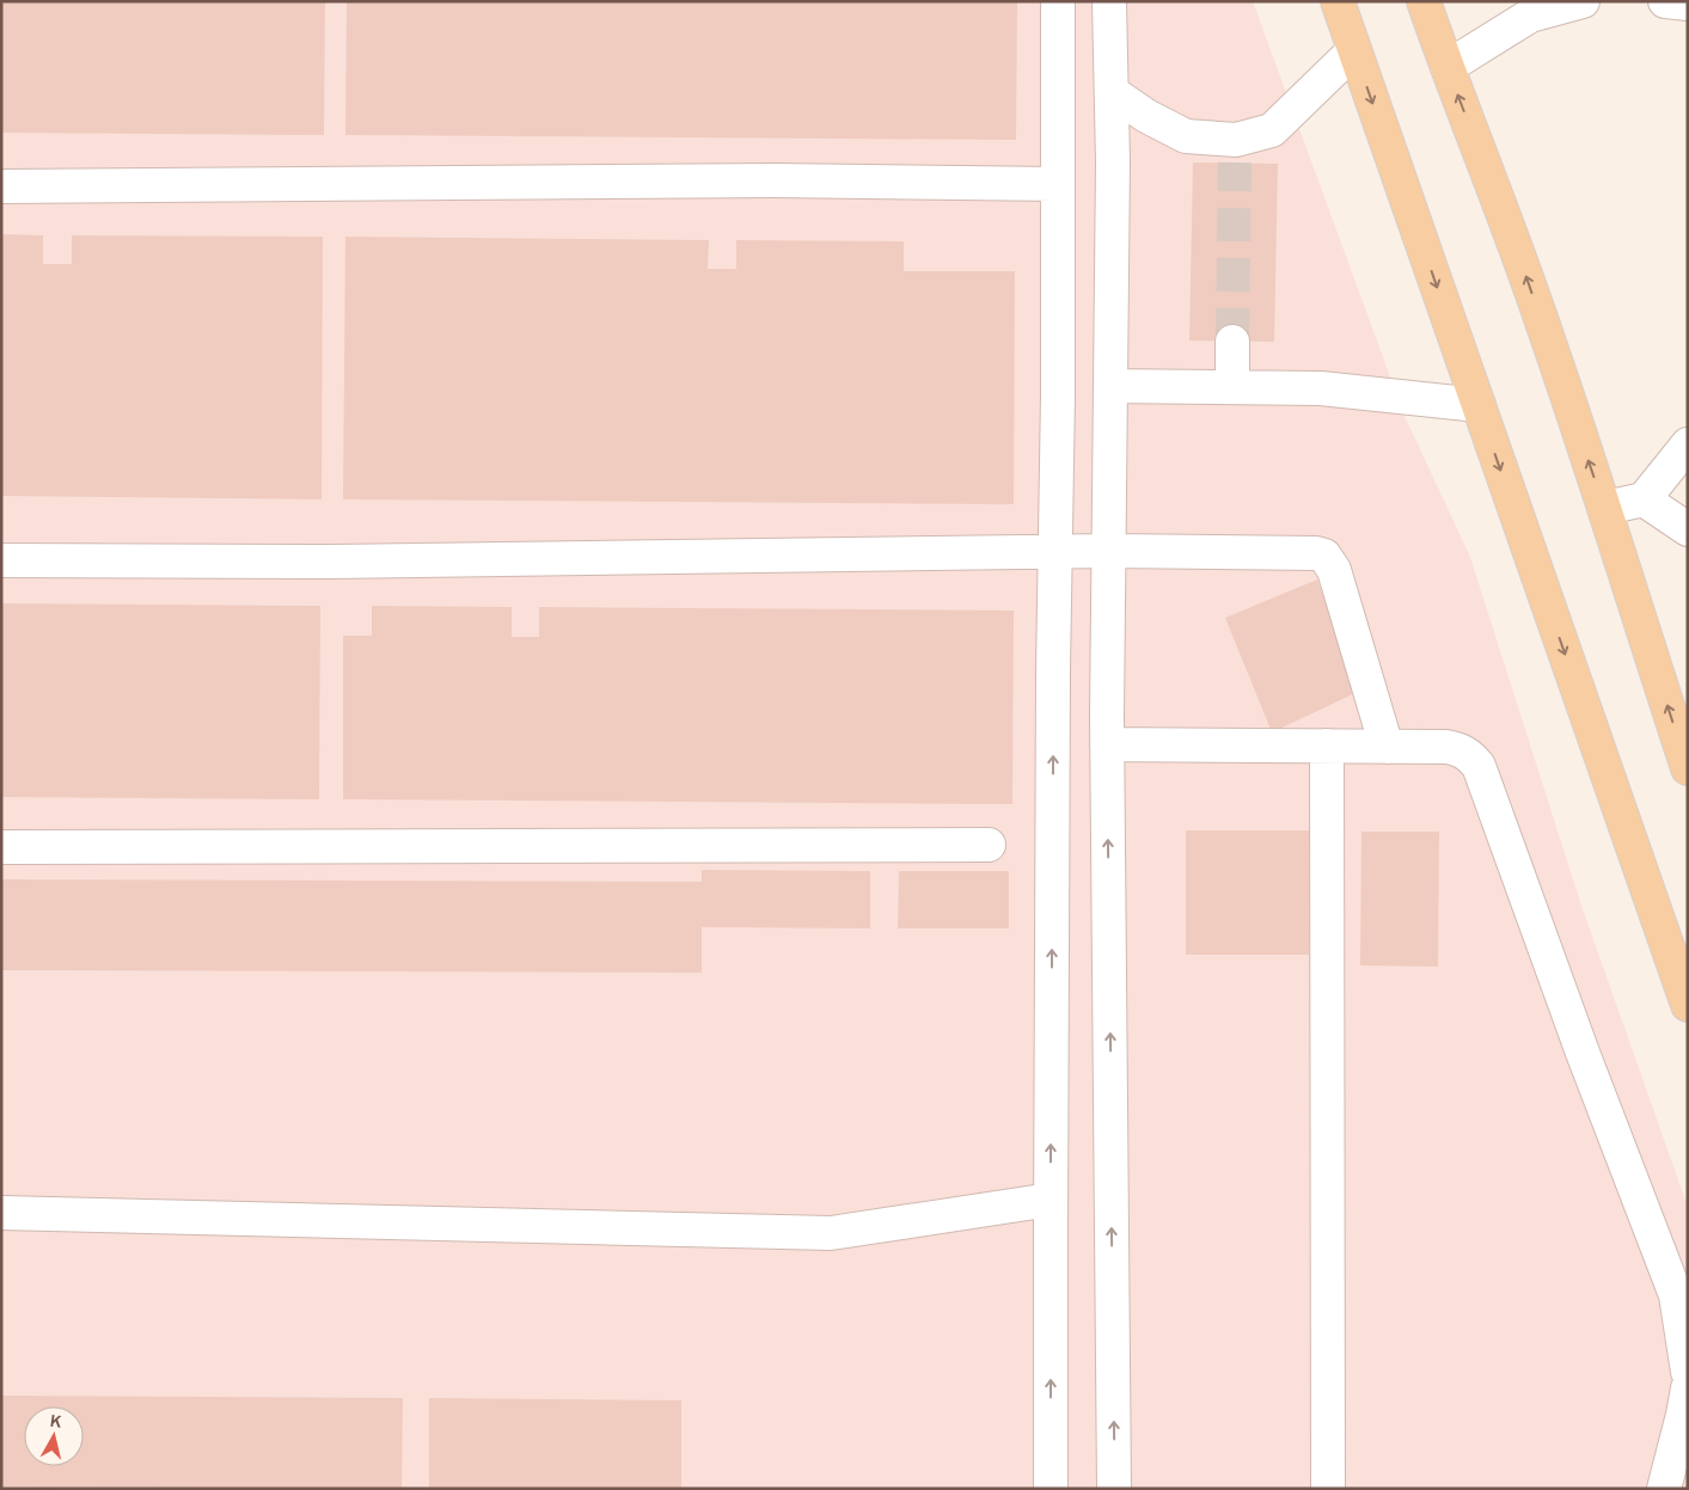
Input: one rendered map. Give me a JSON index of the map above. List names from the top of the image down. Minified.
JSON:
{"north":"top"}
